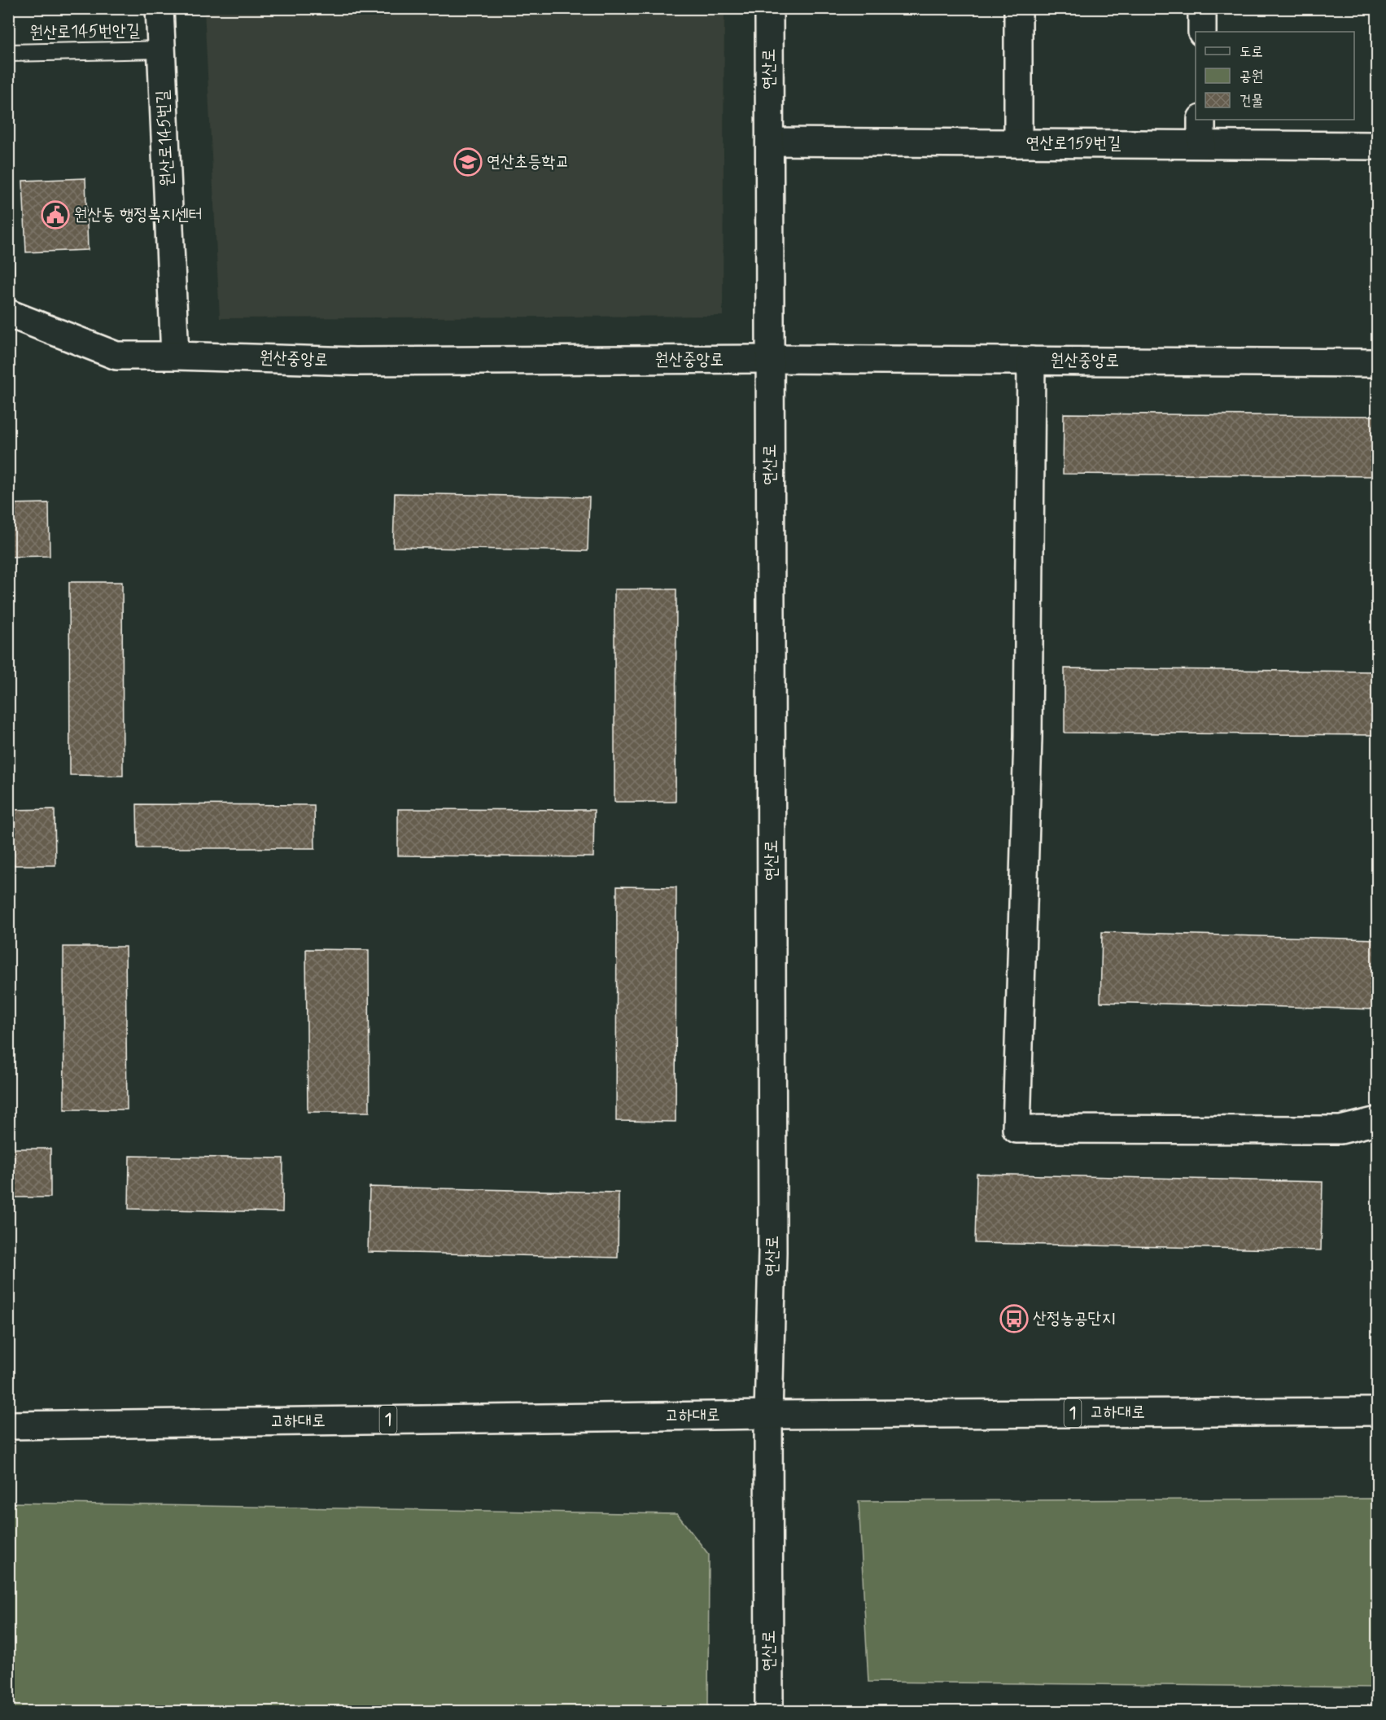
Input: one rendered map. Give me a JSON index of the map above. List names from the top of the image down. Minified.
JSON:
{"streets":{"street":["연산로","원산로145번길","연산로159번길","원산중앙로","고하대로","1"],"lane":["원산로145번안길"]},"crossings":[["원산로145번안길","원산로145번길"],["연산로","연산로159번길"],["연산로","원산중앙로"],["연산로","고하대로"],["원산로145번길","원산중앙로"]],"places":{"school or university":["연산초등학교"],"public building":["원산동 행정복지센터"],"bus stop":["산정농공단지"]},"legend":["도로","공원","건물"]}
